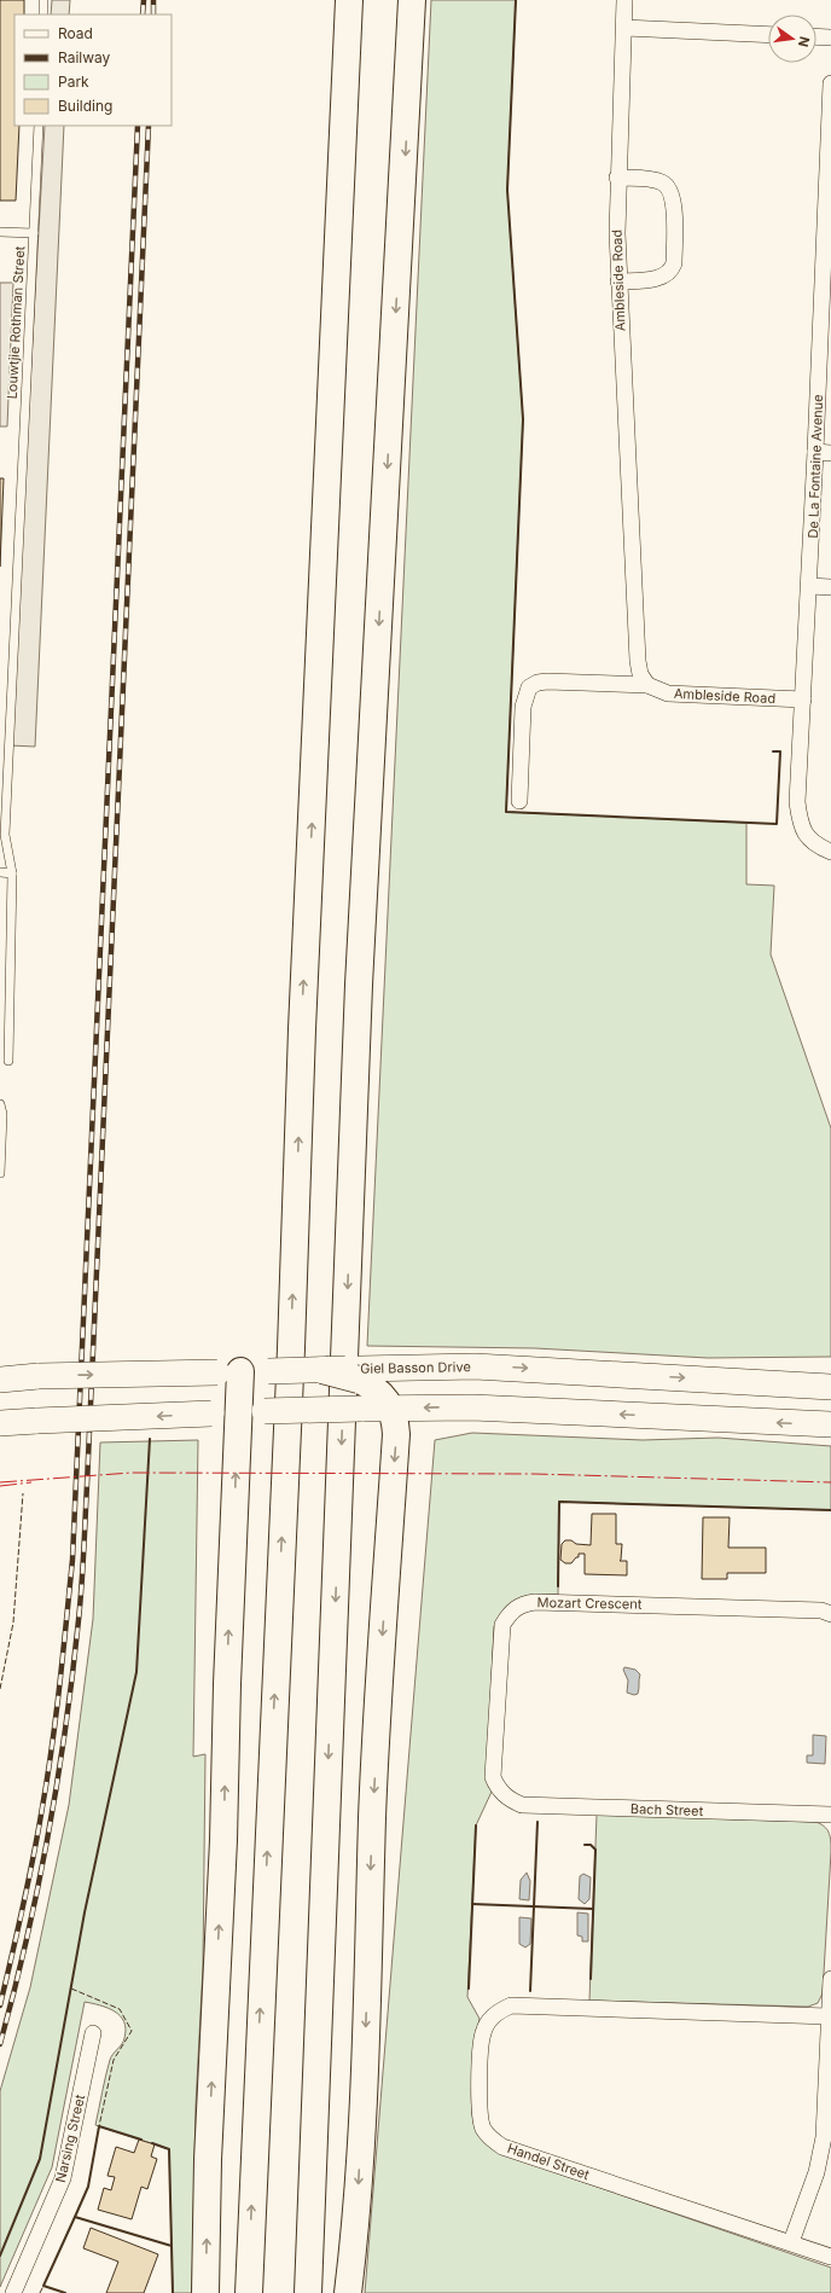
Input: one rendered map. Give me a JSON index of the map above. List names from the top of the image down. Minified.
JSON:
{"streets":{"main road":["Giel Basson Drive"],"street":["Ambleside Road","De La Fontaine Avenue","Mozart Crescent","Bach Street","Narsing Street","Handel Street"],"lane":["Louwtjie Rothman Street"]},"crossings":[["Ambleside Road","De La Fontaine Avenue"],["Mozart Crescent","Bach Street"]],"legend":["Road","Railway","Park","Building"],"north":"right"}
